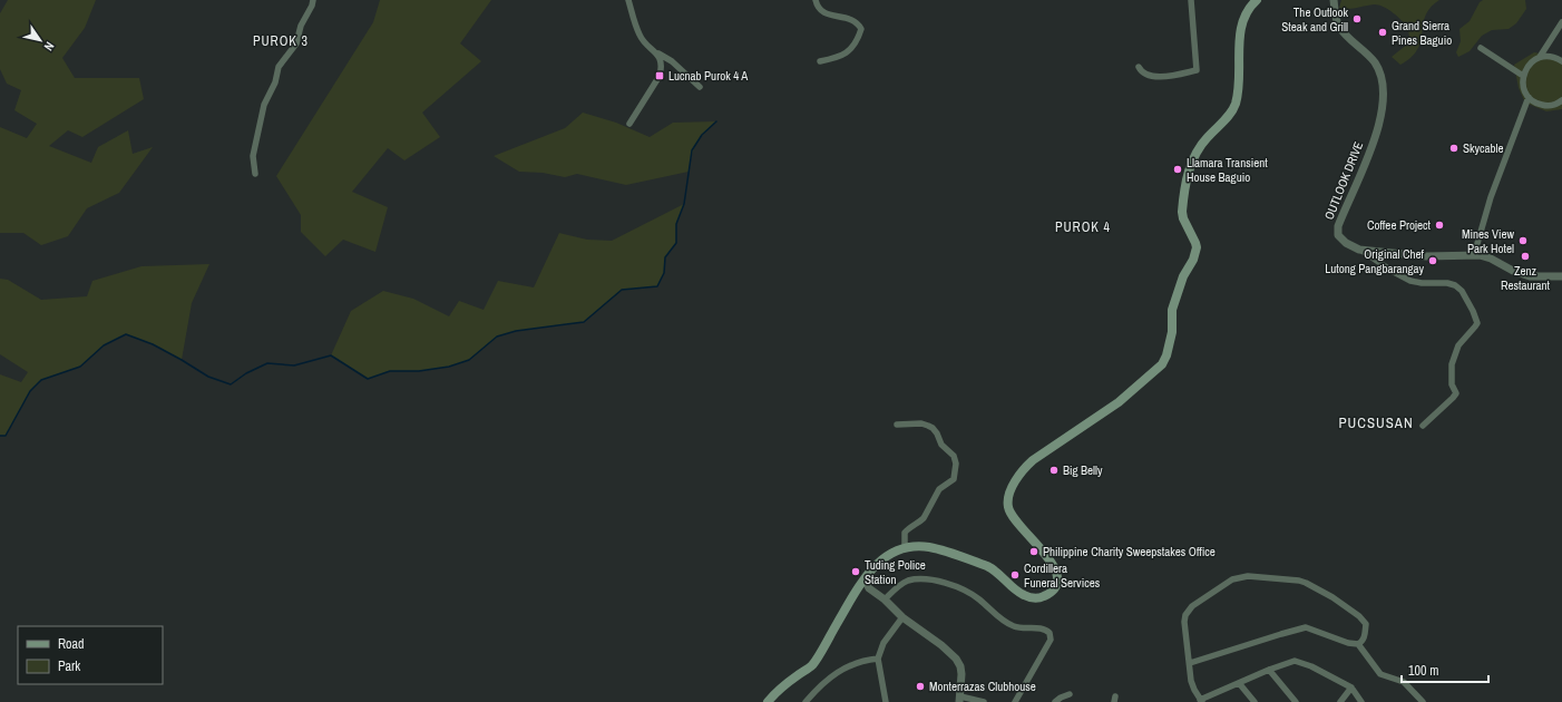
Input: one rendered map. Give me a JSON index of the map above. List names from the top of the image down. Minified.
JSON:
{"streets":{"street":["OUTLOOK DRIVE"]},"districts":["PUROK 3","PUROK 4","PUCSUSAN"],"places":{"other":["The Outlook Steak and Grill","Grand Sierra Pines Baguio","Skycable","Llamara Transient House Baguio","Coffee Project","Mines View Park Hotel","Zenz Restaurant","Original Chef Lutong Pangbarangay","Big Belly","Philippine Charity Sweepstakes Office","Tuding Police Station","Cordillera Funeral Services","Monterrazas Clubhouse"],"transit":["Lucnab Purok 4 A"]},"legend":["Road","Park"],"scale_bar":"100 m","north":"bottom right"}
